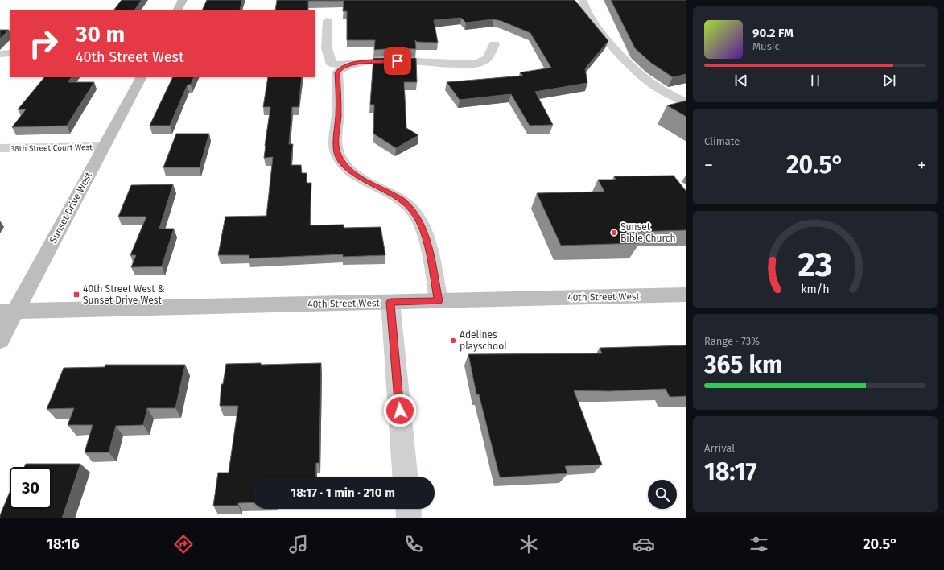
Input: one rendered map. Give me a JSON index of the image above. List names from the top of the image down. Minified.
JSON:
{"streets":{"street":["38th Street Court West","Sunset Drive West","40th Street West"]},"crossings":[["38th Street Court West","Sunset Drive West"],["Sunset Drive West","40th Street West"]],"places":{"other":["Sunset Bible Church","Adelines playschool"],"transit":["40th Street West & Sunset Drive West"]},"page":{"turn":["30 m","40th Street West"],"song":["90.2 FM","Music"],"tile":["Climate",["Range · 73%","365 km"],["Arrival","18:17"]],"heat":["−","20.5°","+"],"limit":"30","trip":"18:17 · 1 min · 210 m","tabs":["18:16","20.5°"],"gauge":["23","km/h"]}}
